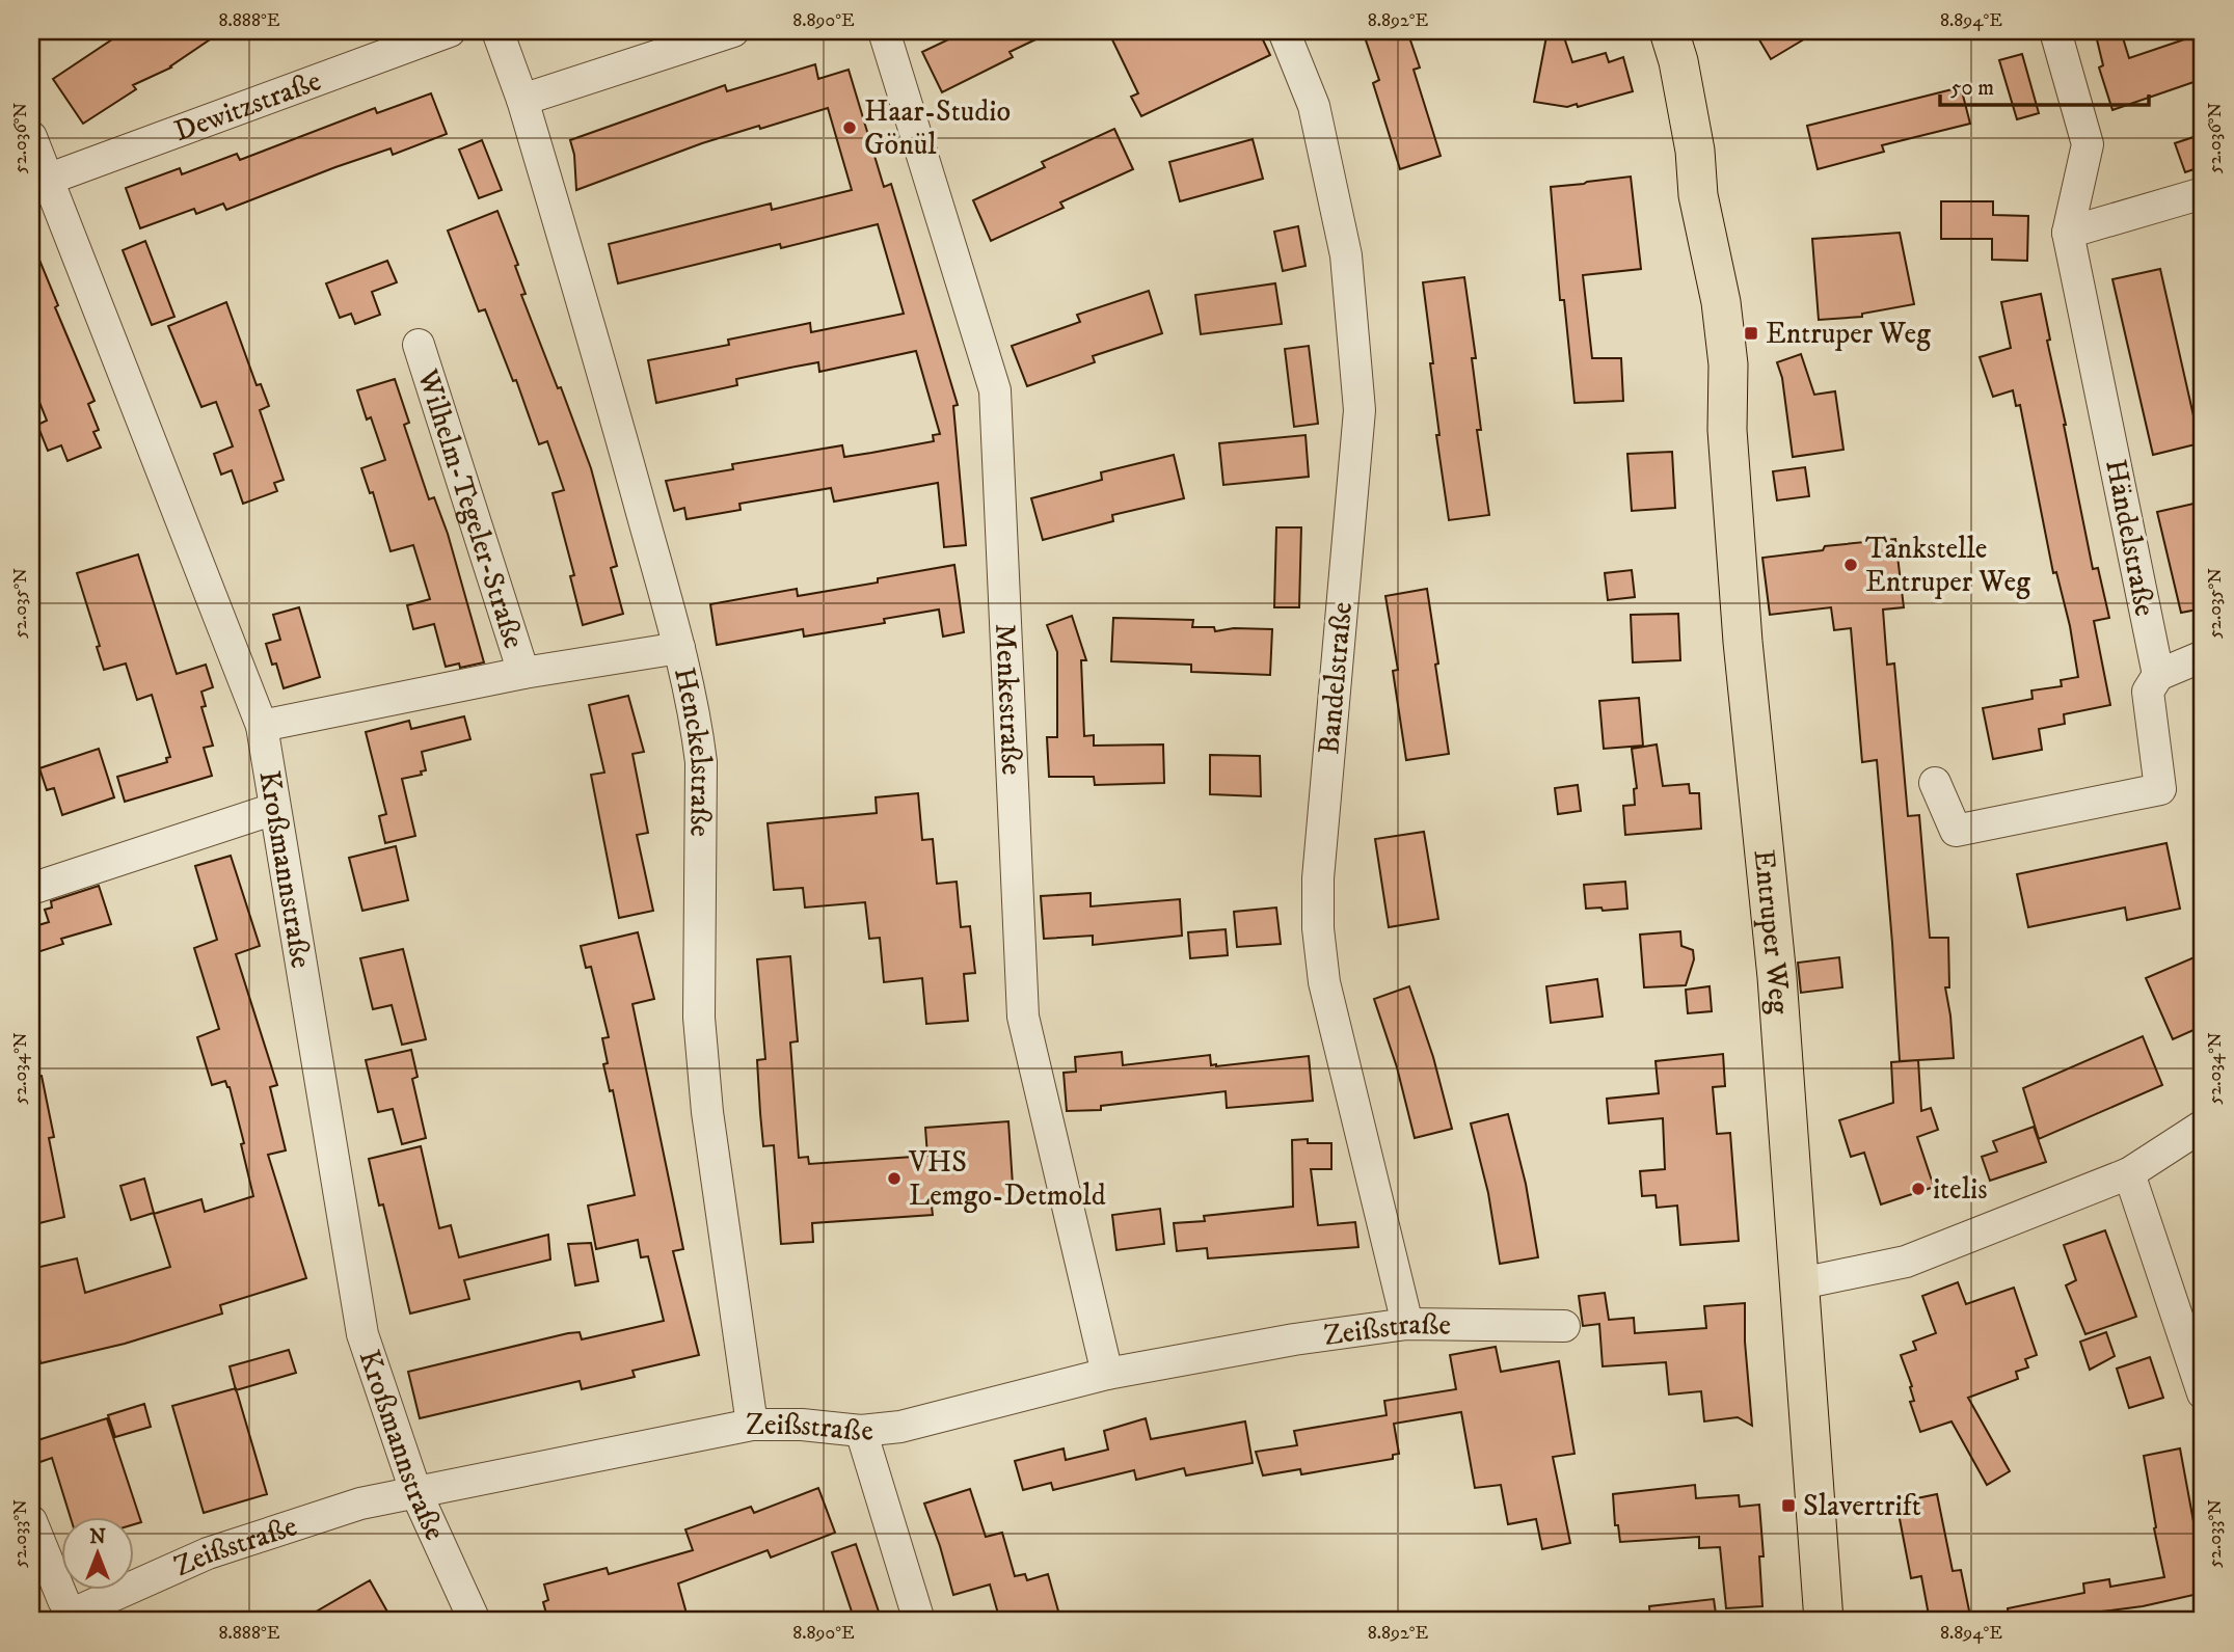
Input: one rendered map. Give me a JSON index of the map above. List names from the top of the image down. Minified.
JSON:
{"streets":{"main road":["Entruper Weg"],"street":["Dewitzstraße","Wilhelm-Tegeler-Straße","Händelstraße","Bandelstraße","Menkestraße","Henckelstraße","Kroßmannstraße","Zeißstraße"]},"crossings":[["Dewitzstraße","Kroßmannstraße"],["Wilhelm-Tegeler-Straße","Henckelstraße"],["Wilhelm-Tegeler-Straße","Kroßmannstraße"],["Bandelstraße","Zeißstraße"],["Menkestraße","Zeißstraße"],["Henckelstraße","Zeißstraße"],["Kroßmannstraße","Zeißstraße"]],"places":{"other":["Haar-Studio Gönül","Tankstelle Entruper Weg","VHS Lemgo-Detmold","itelis"],"transit":["Entruper Weg","Slavertrift"]},"scale_bar":"50 m","north":"top","coordinates":["8.888°E","8.890°E","8.892°E","8.894°E","52.036°N","52.035°N","52.034°N","52.033°N"]}
